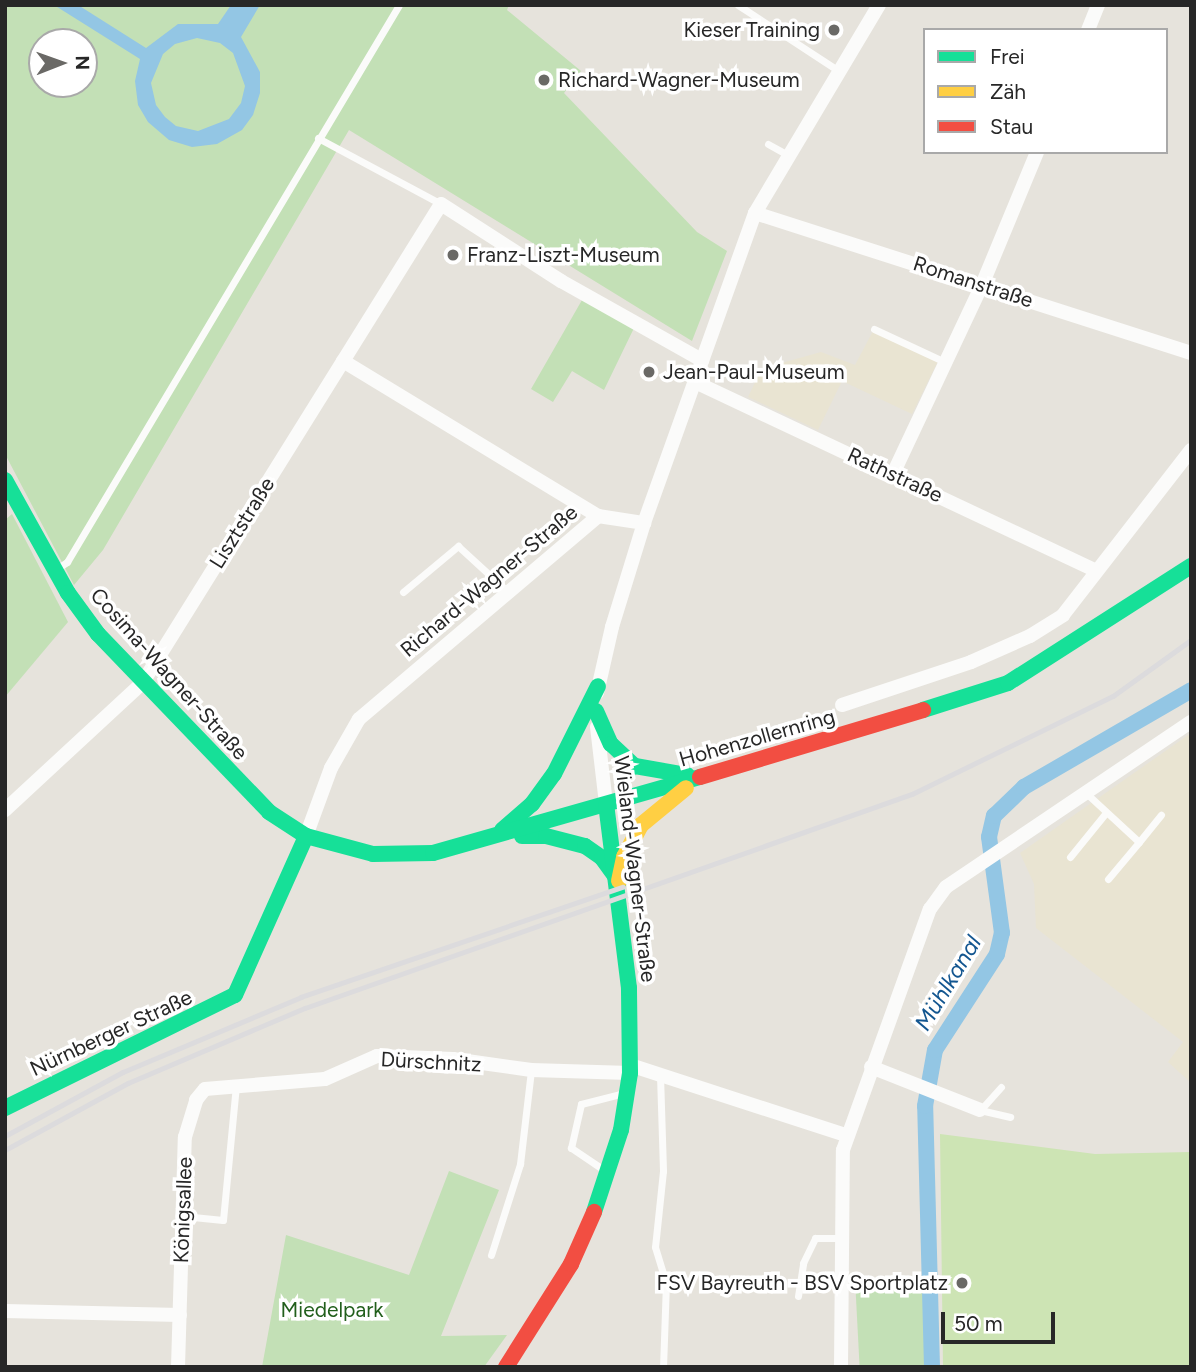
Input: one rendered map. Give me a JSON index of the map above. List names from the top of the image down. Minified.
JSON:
{"streets":{"main road":["Richard-Wagner-Straße","Cosima-Wagner-Straße","Hohenzollernring","Wieland-Wagner-Straße","Nürnberger Straße"],"street":["Romanstraße","Rathstraße","Lisztstraße","Dürschnitz","Königsallee"]},"crossings":[["Lisztstraße","Cosima-Wagner-Straße"],["Richard-Wagner-Straße","Cosima-Wagner-Straße"],["Richard-Wagner-Straße","Hohenzollernring"],["Richard-Wagner-Straße","Wieland-Wagner-Straße"],["Richard-Wagner-Straße","Nürnberger Straße"],["Cosima-Wagner-Straße","Hohenzollernring"],["Hohenzollernring","Wieland-Wagner-Straße"],["Wieland-Wagner-Straße","Dürschnitz"],["Dürschnitz","Königsallee"]],"water":["Mühlkanal"],"parks":["Miedelpark"],"places":["Kieser Training","Richard-Wagner-Museum","Franz-Liszt-Museum","Jean-Paul-Museum","FSV Bayreuth - BSV Sportplatz"],"legend":["Frei","Zäh","Stau"],"scale_bar":"50 m","north":"right"}
